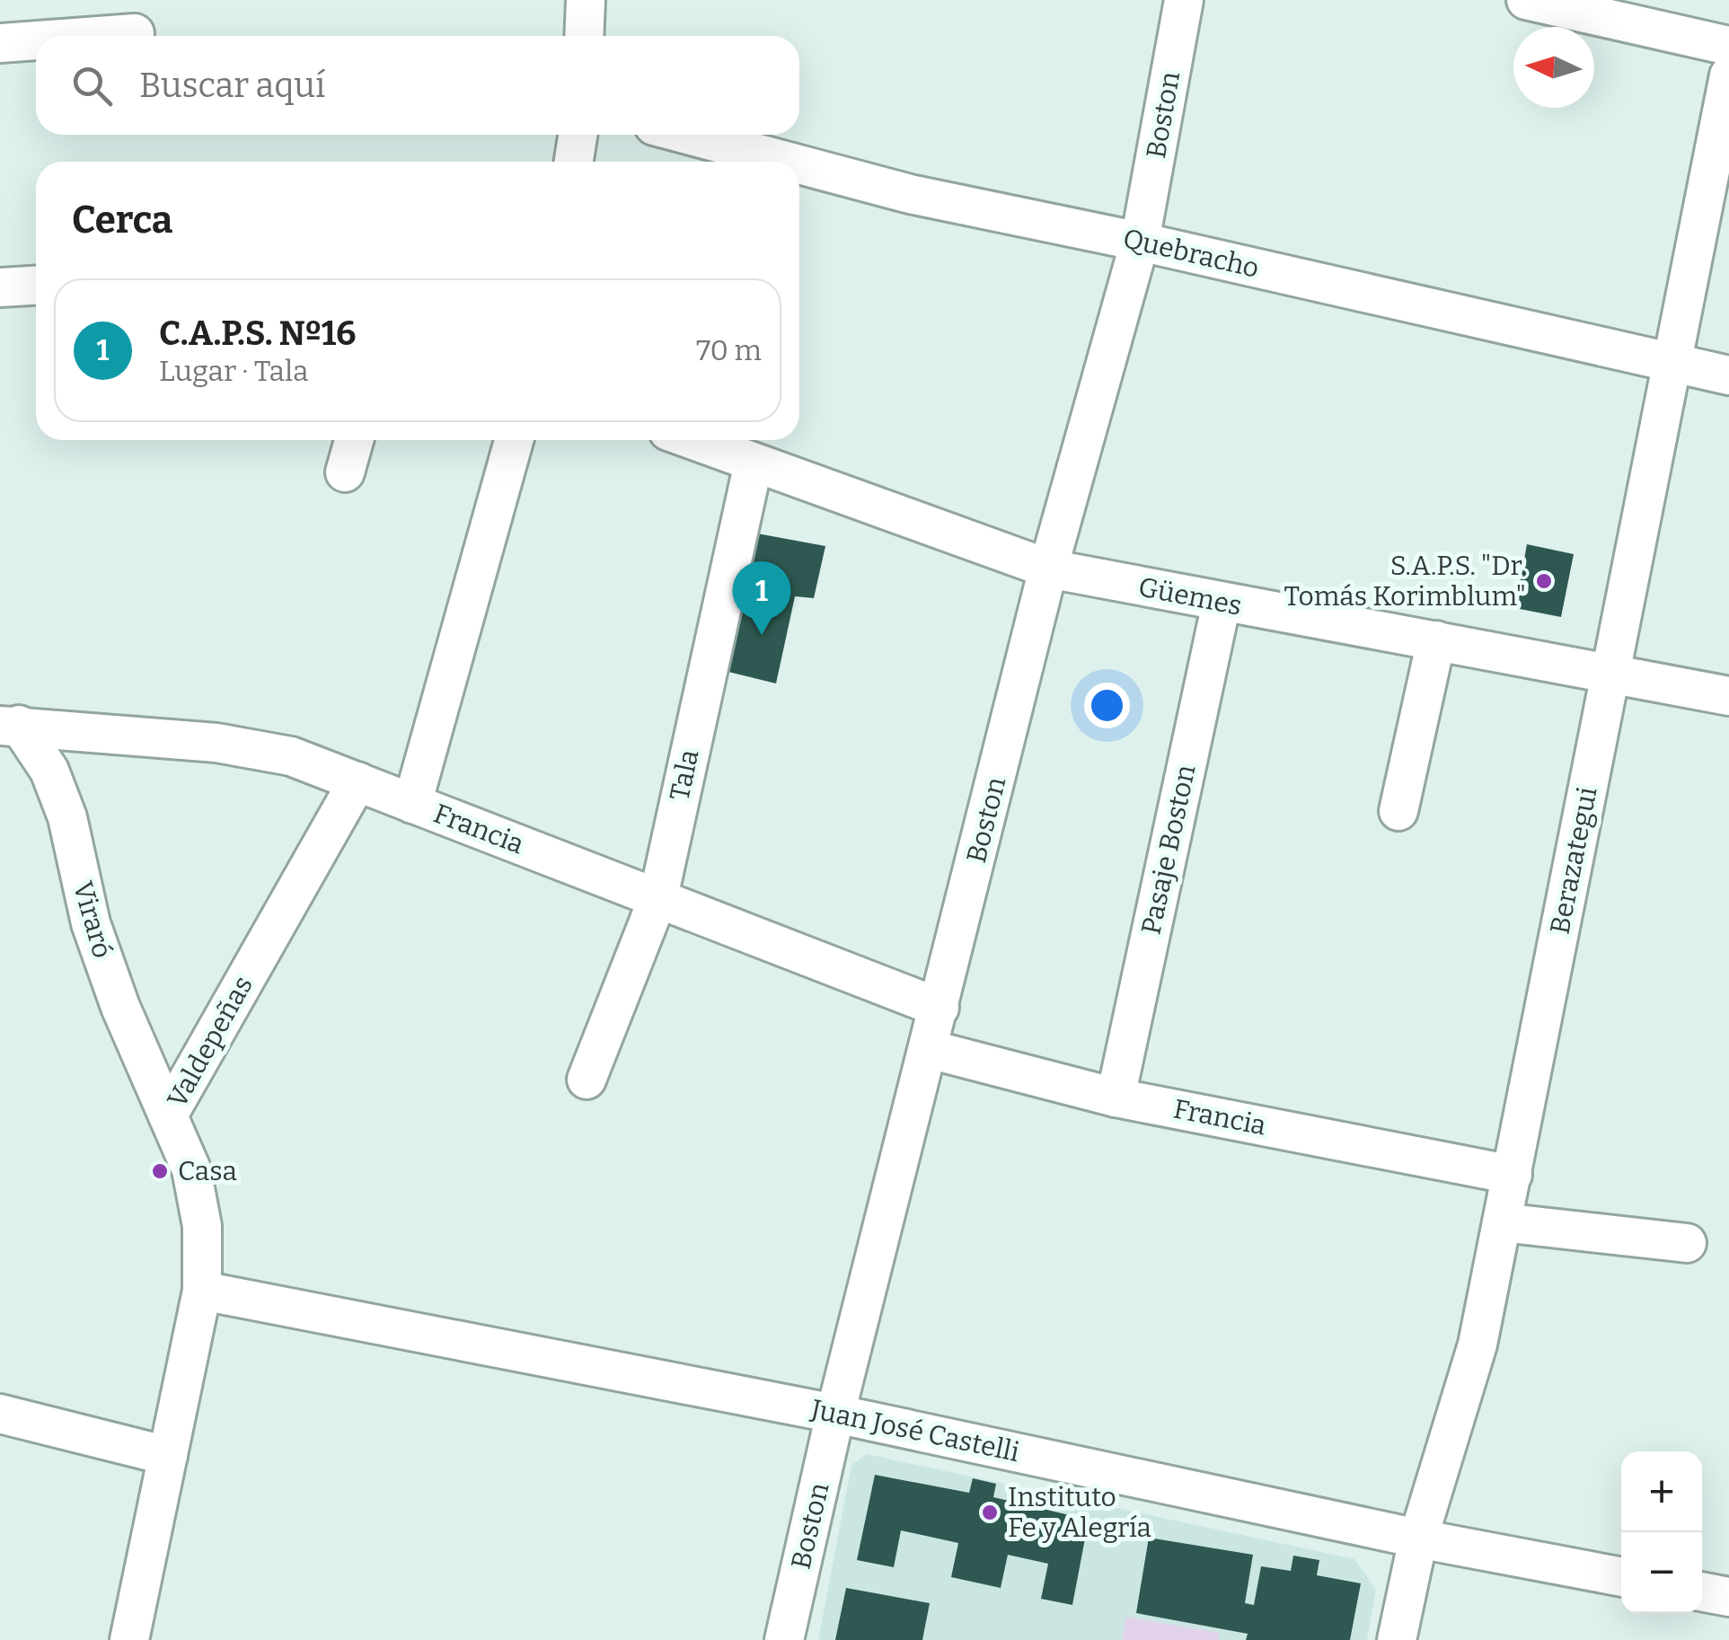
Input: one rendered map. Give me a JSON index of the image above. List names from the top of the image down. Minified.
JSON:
{"streets":{"street":["Boston","Quebracho","Güemes","Tala","Francia","Pasaje Boston","Berazategui","Viraró","Valdepeñas","Juan José Castelli"]},"crossings":[["Boston","Quebracho"],["Boston","Güemes"],["Boston","Francia"],["Boston","Juan José Castelli"],["Quebracho","Berazategui"],["Güemes","Tala"],["Güemes","Pasaje Boston"],["Güemes","Berazategui"],["Tala","Francia"],["Francia","Pasaje Boston"],["Francia","Berazategui"],["Francia","Viraró"],["Francia","Valdepeñas"],["Berazategui","Juan José Castelli"],["Viraró","Valdepeñas"],["Valdepeñas","Juan José Castelli"]],"places":["S.A.P.S. \"Dr. Tomás Korimblum\"","Casa","Instituto Fe y Alegría"],"north":"left","page":{"search":"Buscar aquí","heading":"Cerca","list":[{"mark":"1","name":"C.A.P.S. Nº16","note":"Lugar · Tala","value":"70 m"}],"pins":"1","map_buttons":["+","−"]}}
